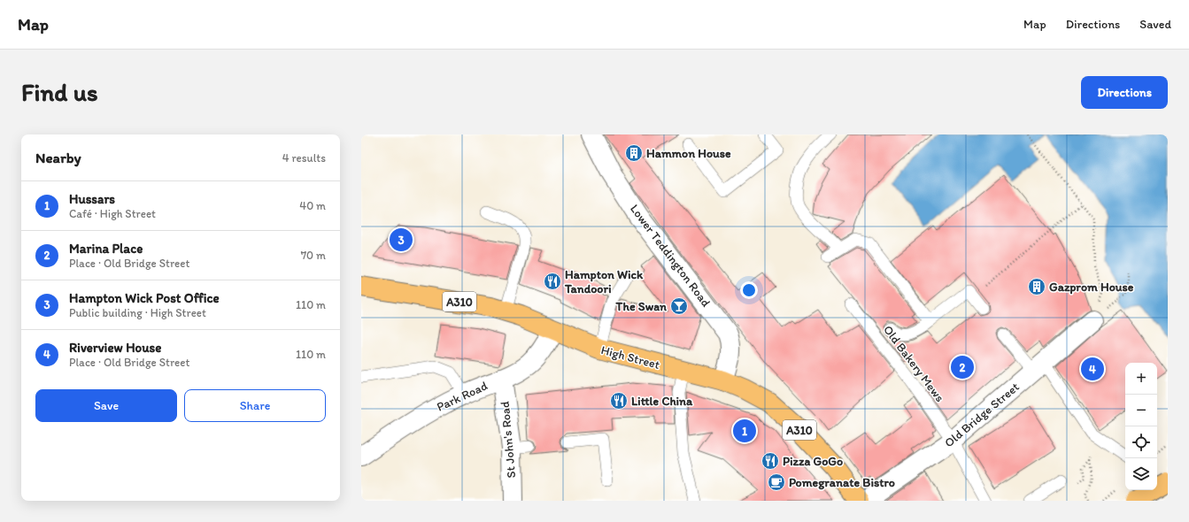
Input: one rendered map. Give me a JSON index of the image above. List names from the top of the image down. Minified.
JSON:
{"streets":{"main road":["A310","High Street"],"street":["Lower Teddington Road","Park Road","Old Bridge Street","St John's Road"],"lane":["Old Bakery Mews"]},"crossings":[["Lower Teddington Road","High Street"],["High Street","Park Road"],["Old Bakery Mews","Old Bridge Street"],["Park Road","St John's Road"]],"places":{"building":["Hammon House","Gazprom House"],"restaurant":["Hampton Wick Tandoori","Little China","Pizza GoGo"],"bar":["The Swan"],"cafe":["Pomegranate Bistro"]},"page":{"header":"Map","nav":["Map","Directions","Saved"],"buttons":["Directions",["Save","Share"]],"title":"Find us","heading":["Nearby","4 results"],"list":[{"mark":"1","name":"Hussars","note":"Café · High Street","value":"40 m"},{"mark":"2","name":"Marina Place","note":"Place · Old Bridge Street","value":"70 m"},{"mark":"3","name":"Hampton Wick Post Office","note":"Public building · High Street","value":"110 m"},{"mark":"4","name":"Riverview House","note":"Place · Old Bridge Street","value":"110 m"}],"pins":["3","2","4","1"],"map_buttons":["+","−"]}}
